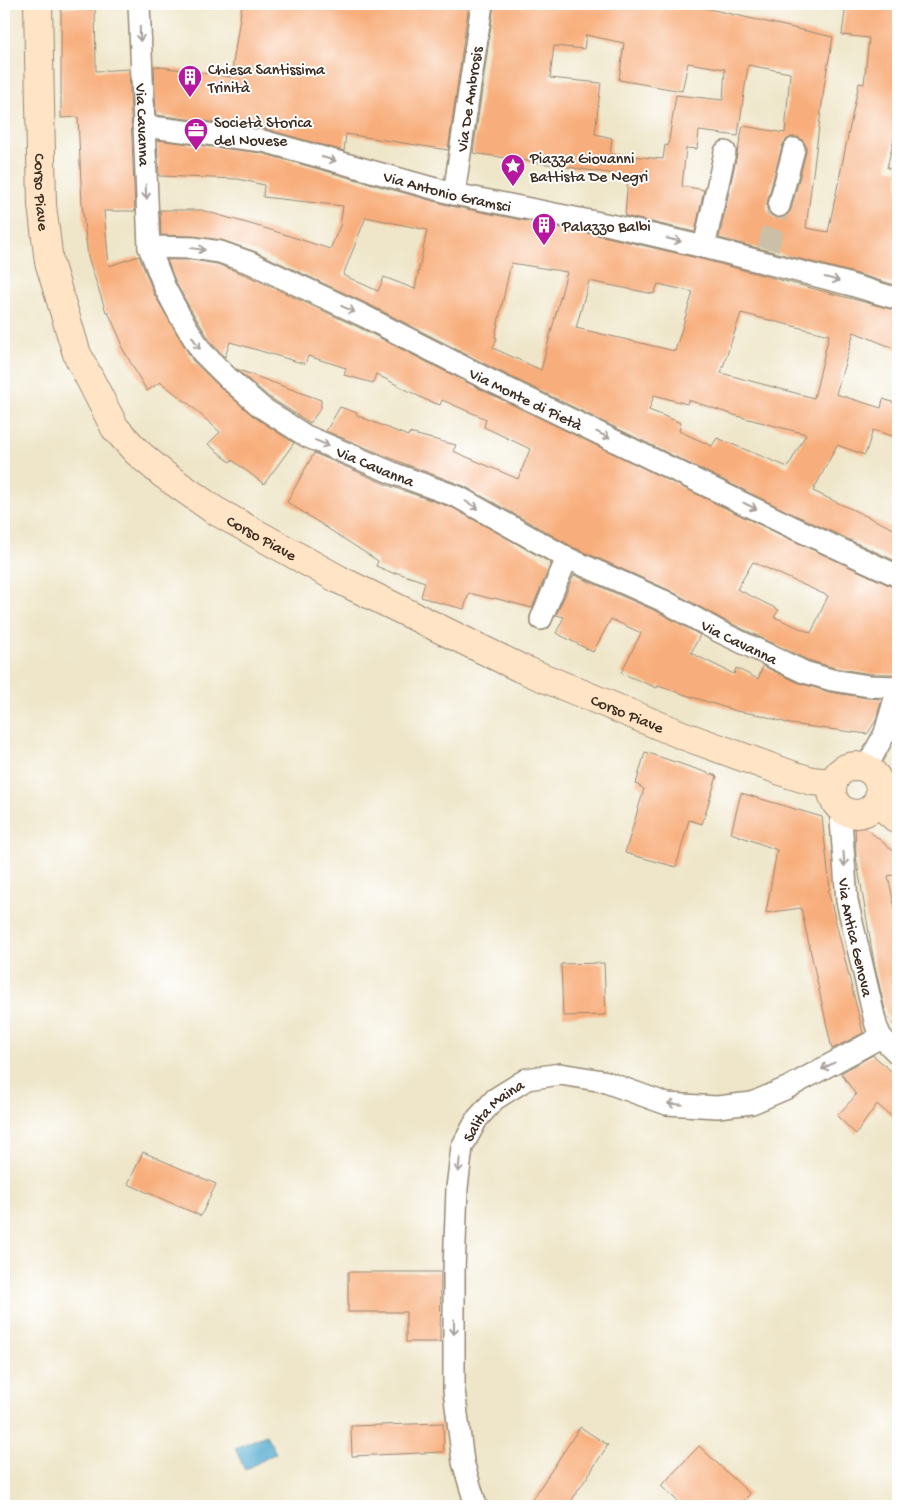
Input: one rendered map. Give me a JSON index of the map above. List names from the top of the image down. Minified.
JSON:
{"streets":{"main road":["Corso Piave"],"street":["Via De Ambrosis","Via Cavanna","Via Antonio Gramsci","Via Monte di Pietà","Via Antica Genova","Salita Maina"]},"crossings":[["Via De Ambrosis","Via Antonio Gramsci"],["Via Cavanna","Via Antonio Gramsci"],["Via Cavanna","Via Monte di Pietà"],["Corso Piave","Via Antica Genova"],["Via Antica Genova","Salita Maina"]],"one_way":["Via Cavanna","Via Antonio Gramsci","Via Monte di Pietà","Via Antica Genova"],"places":{"building":["Chiesa Santissima Trinità","Palazzo Balbi"],"office":["Società Storica del Novese"],"place":["Piazza Giovanni Battista De Negri"]}}
